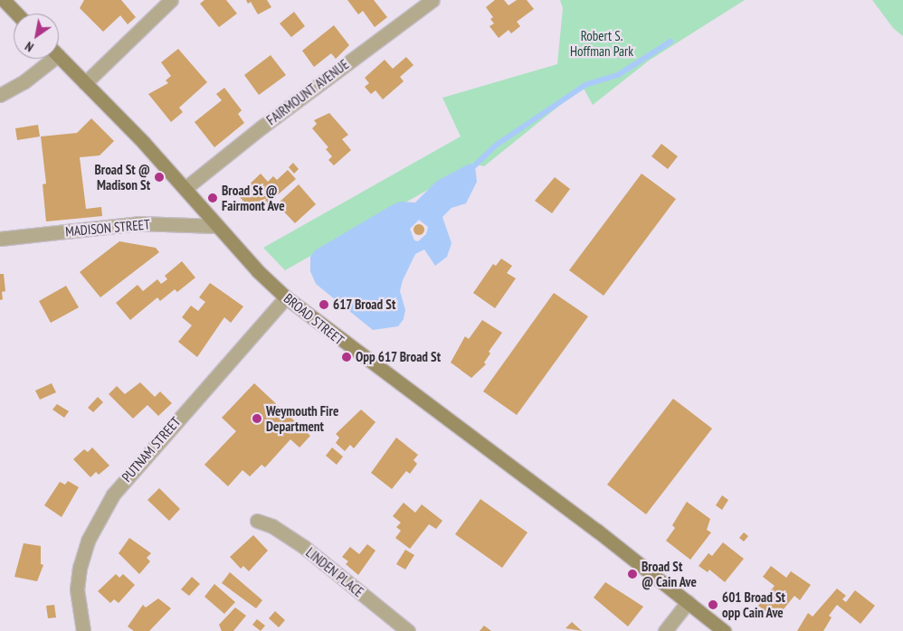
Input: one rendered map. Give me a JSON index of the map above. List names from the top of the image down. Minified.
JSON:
{"streets":{"main road":["BROAD STREET"],"street":["FAIRMOUNT AVENUE","MADISON STREET","PUTNAM STREET","LINDEN PLACE"]},"crossings":[["FAIRMOUNT AVENUE","BROAD STREET"],["MADISON STREET","BROAD STREET"],["BROAD STREET","PUTNAM STREET"]],"parks":["Robert S. Hoffman Park"],"places":["Broad St @ Madison St","Broad St @ Fairmont Ave","617 Broad St","Opp 617 Broad St","Weymouth Fire Department","Broad St @ Cain Ave","601 Broad St opp Cain Ave"],"north":"bottom left"}
